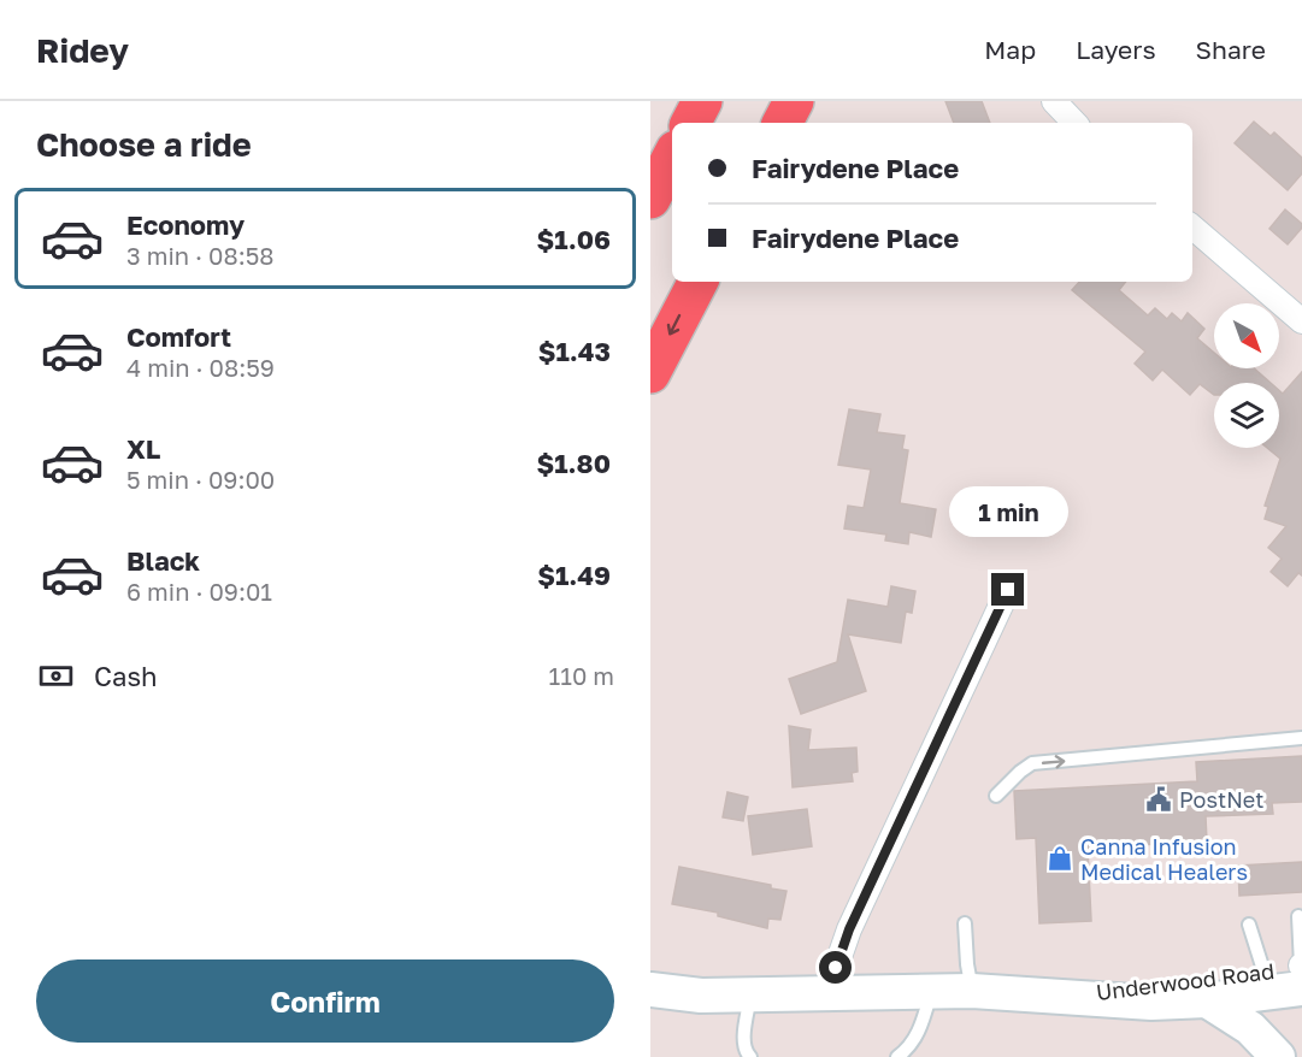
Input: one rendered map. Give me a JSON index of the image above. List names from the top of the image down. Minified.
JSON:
{"streets":{"main road":["Underwood Road"]},"places":{"public building":["PostNet"],"shop":["Canna Infusion Medical Healers"]},"north":"bottom right","page":{"header":"Ridey","nav":["Map","Layers","Share"],"heading":"Choose a ride","banner":["Fairydene Place","Fairydene Place"],"list":[{"name":"Economy","note":"3 min · 08:58","value":"$1.06"},{"name":"Comfort","note":"4 min · 08:59","value":"$1.43"},{"name":"XL","note":"5 min · 09:00","value":"$1.80"},{"name":"Black","note":"6 min · 09:01","value":"$1.49"}],"bubble":"1 min","pay":["Cash","110 m"],"buttons":"Confirm"}}
